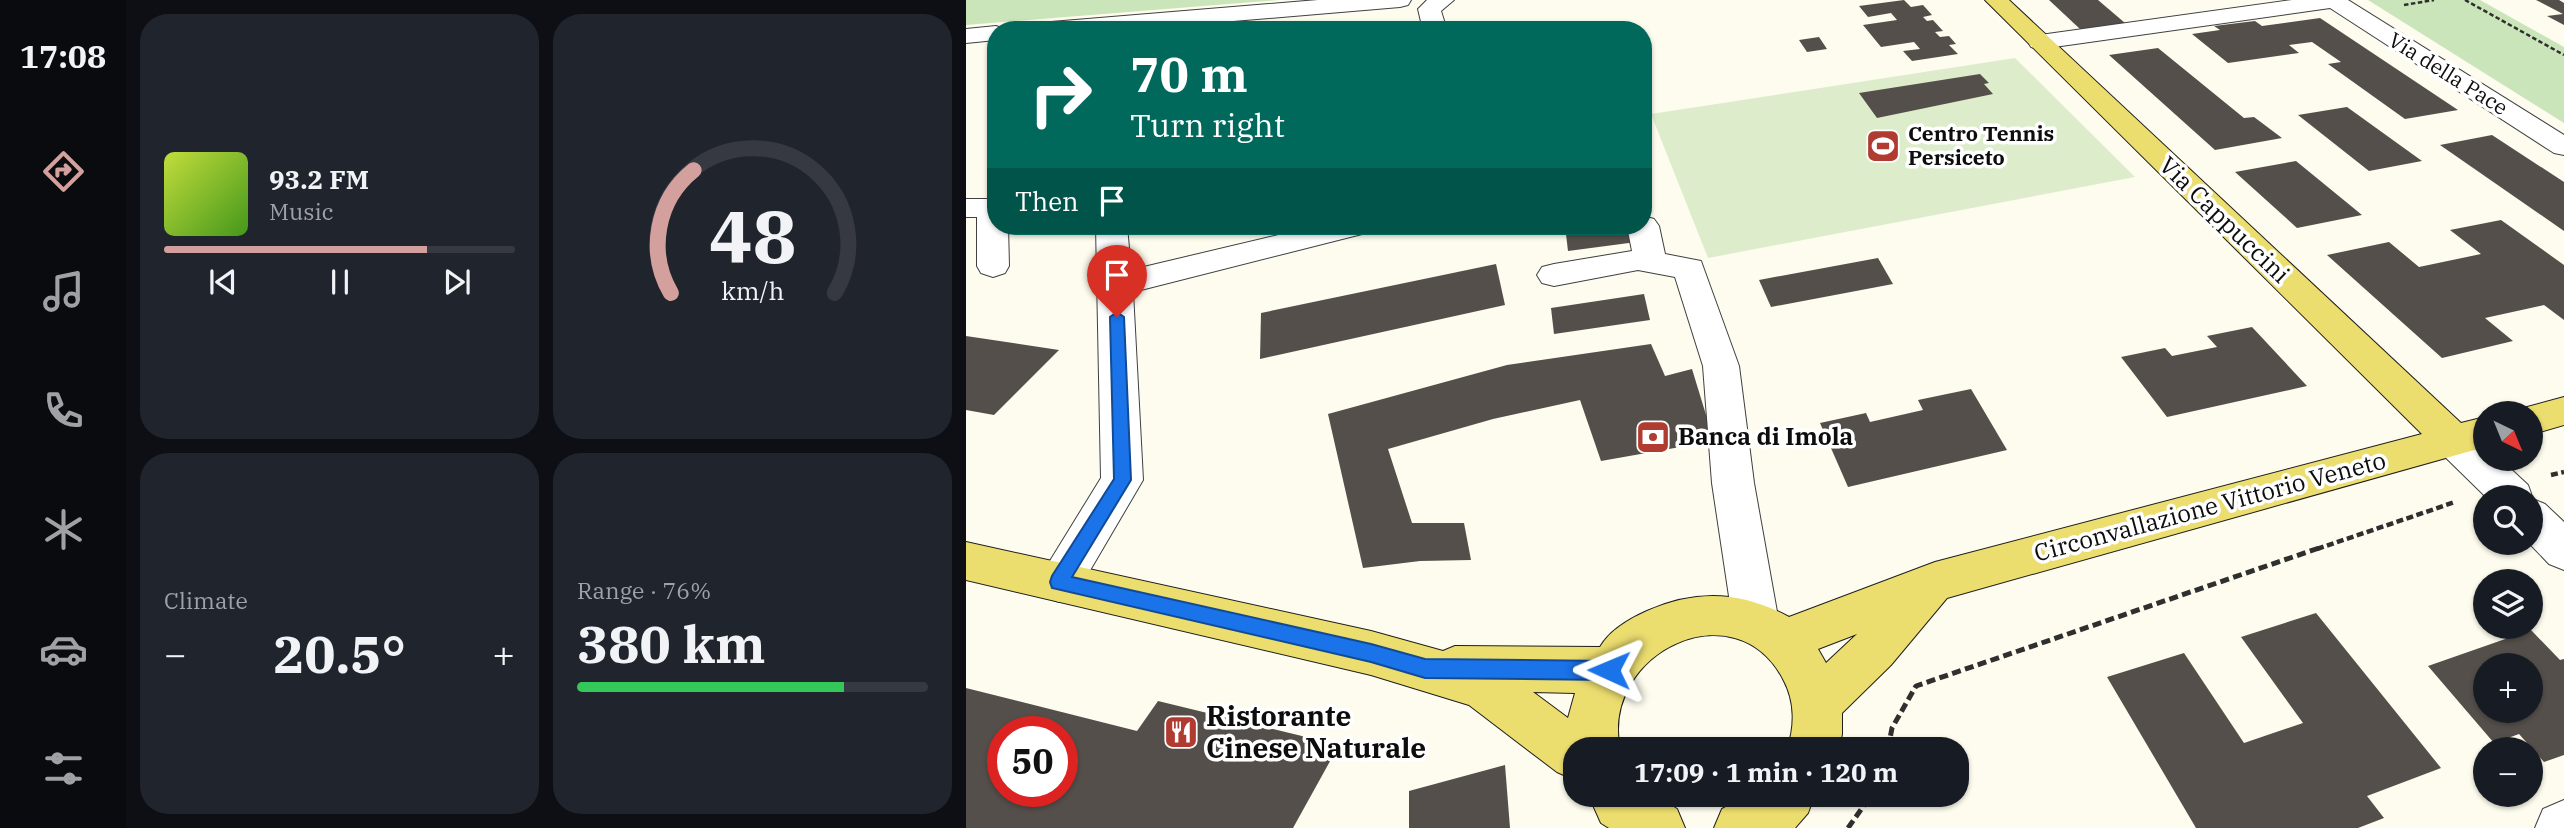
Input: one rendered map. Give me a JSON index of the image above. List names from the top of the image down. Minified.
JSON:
{"streets":{"main road":["Via Cappuccini","Circonvallazione Vittorio Veneto"],"street":["Via della Pace"]},"crossings":[["Via Cappuccini","Circonvallazione Vittorio Veneto"]],"places":{"sports":["Centro Tennis Persiceto"],"bank":["Banca di Imola"],"restaurant":["Ristorante Cinese Naturale"]},"north":"bottom right","page":{"tabs":"17:08","turn":["70 m","Turn right"],"song":["93.2 FM","Music"],"then":"Then","map_buttons":["+","−"],"tile":["Climate",["Range · 76%","380 km"]],"heat":["−","20.5°","+"],"limit":"50","trip":"17:09 · 1 min · 120 m","gauge":["48","km/h"]}}
